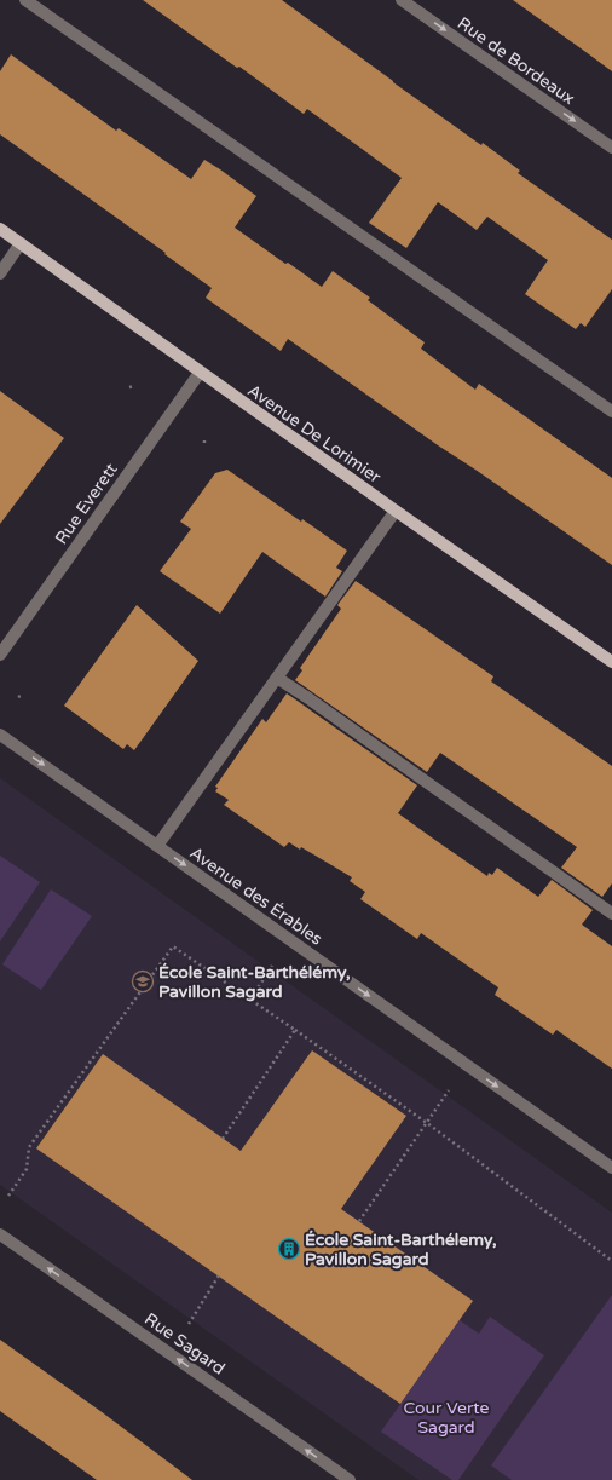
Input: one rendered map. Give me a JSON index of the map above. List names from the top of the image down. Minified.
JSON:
{"streets":{"main road":["Avenue De Lorimier"],"street":["Rue de Bordeaux","Rue Everett","Avenue des Érables","Rue Sagard"]},"crossings":[["Avenue De Lorimier","Rue Everett"]],"one_way":["Rue de Bordeaux","Avenue des Érables","Rue Sagard"],"parks":["Cour Verte Sagard"],"places":{"school or university":["École Saint-Barthélémy, Pavillon Sagard"],"building":["École Saint-Barthélemy, Pavillon Sagard"]}}
